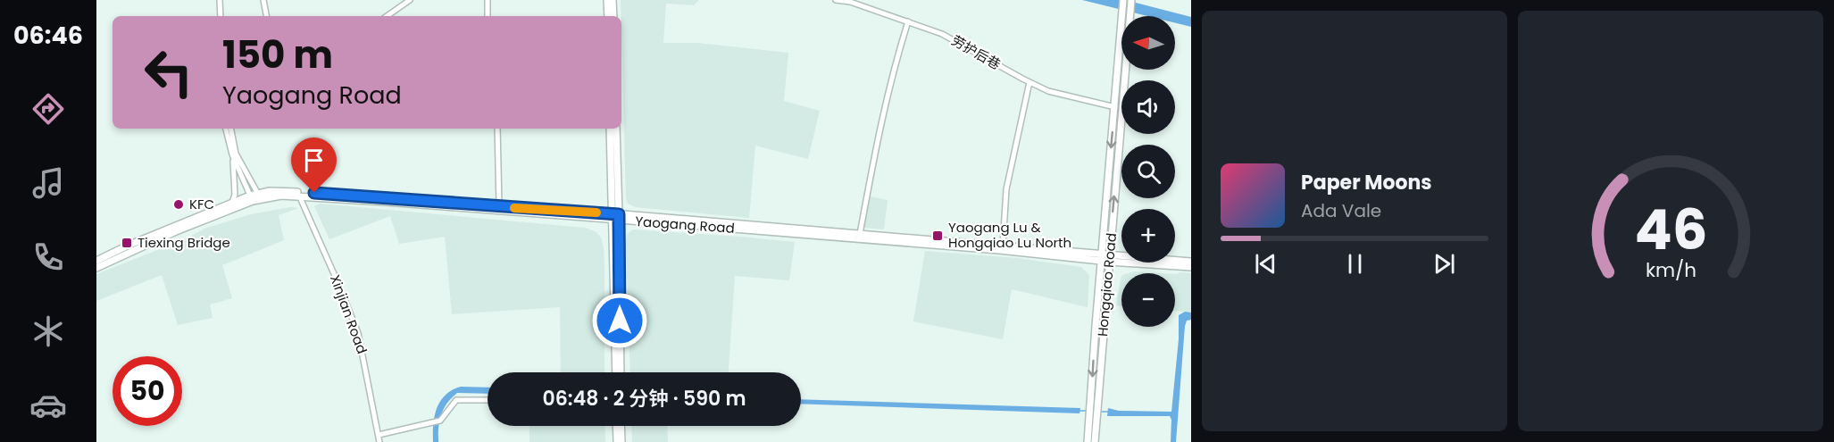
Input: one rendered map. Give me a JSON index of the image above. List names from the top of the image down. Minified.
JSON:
{"streets":{"main road":["Yaogang Road","Hongqiao Road"],"street":["劳护后巷","Xinjian Road"]},"crossings":[["劳护后巷","Hongqiao Road"],["Yaogang Road","Hongqiao Road"],["Yaogang Road","Xinjian Road"]],"places":{"other":["KFC"],"transit":["Yaogang Lu & Hongqiao Lu North","Tiexing Bridge"]},"north":"left","page":{"tabs":"06:46","map_buttons":["+","−"],"turn":["150 m","Yaogang Road"],"song":["Paper Moons","Ada Vale"],"limit":"50","trip":"06:48 · 2 分钟 · 590 m","gauge":["46","km/h"]}}
